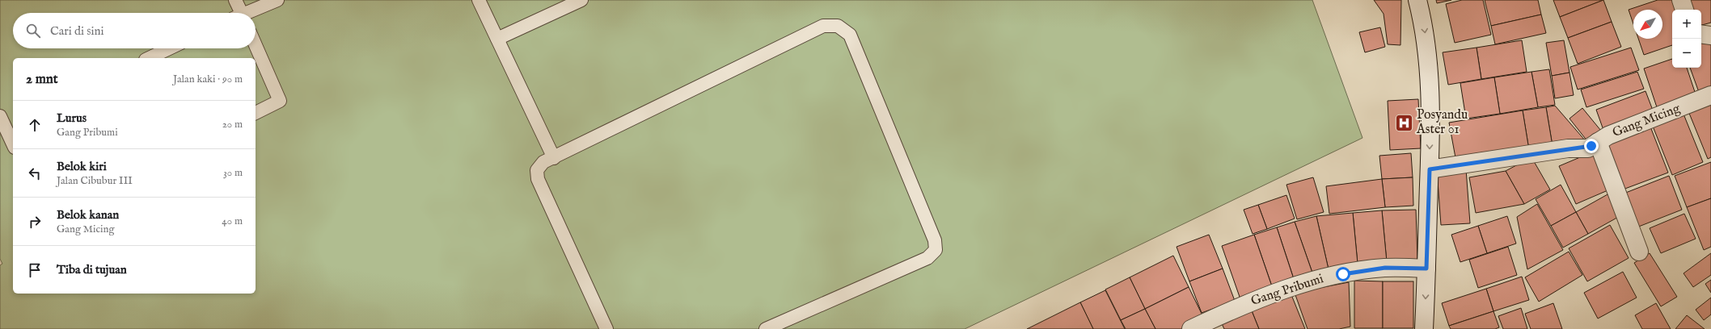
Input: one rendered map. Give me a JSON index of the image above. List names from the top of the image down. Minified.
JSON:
{"streets":{"street":["Gang Micing","Gang Pribumi"]},"places":{"hospital":["Posyandu Aster 01"]},"north":"bottom left","page":{"map_buttons":["+","−"],"search":"Cari di sini","heading":["2 mnt","Jalan kaki · 90 m"],"list":[["Lurus","Gang Pribumi","20 m"],["Belok kiri","Jalan Cibubur III","30 m"],["Belok kanan","Gang Micing","40 m"],"Tiba di tujuan"]}}
